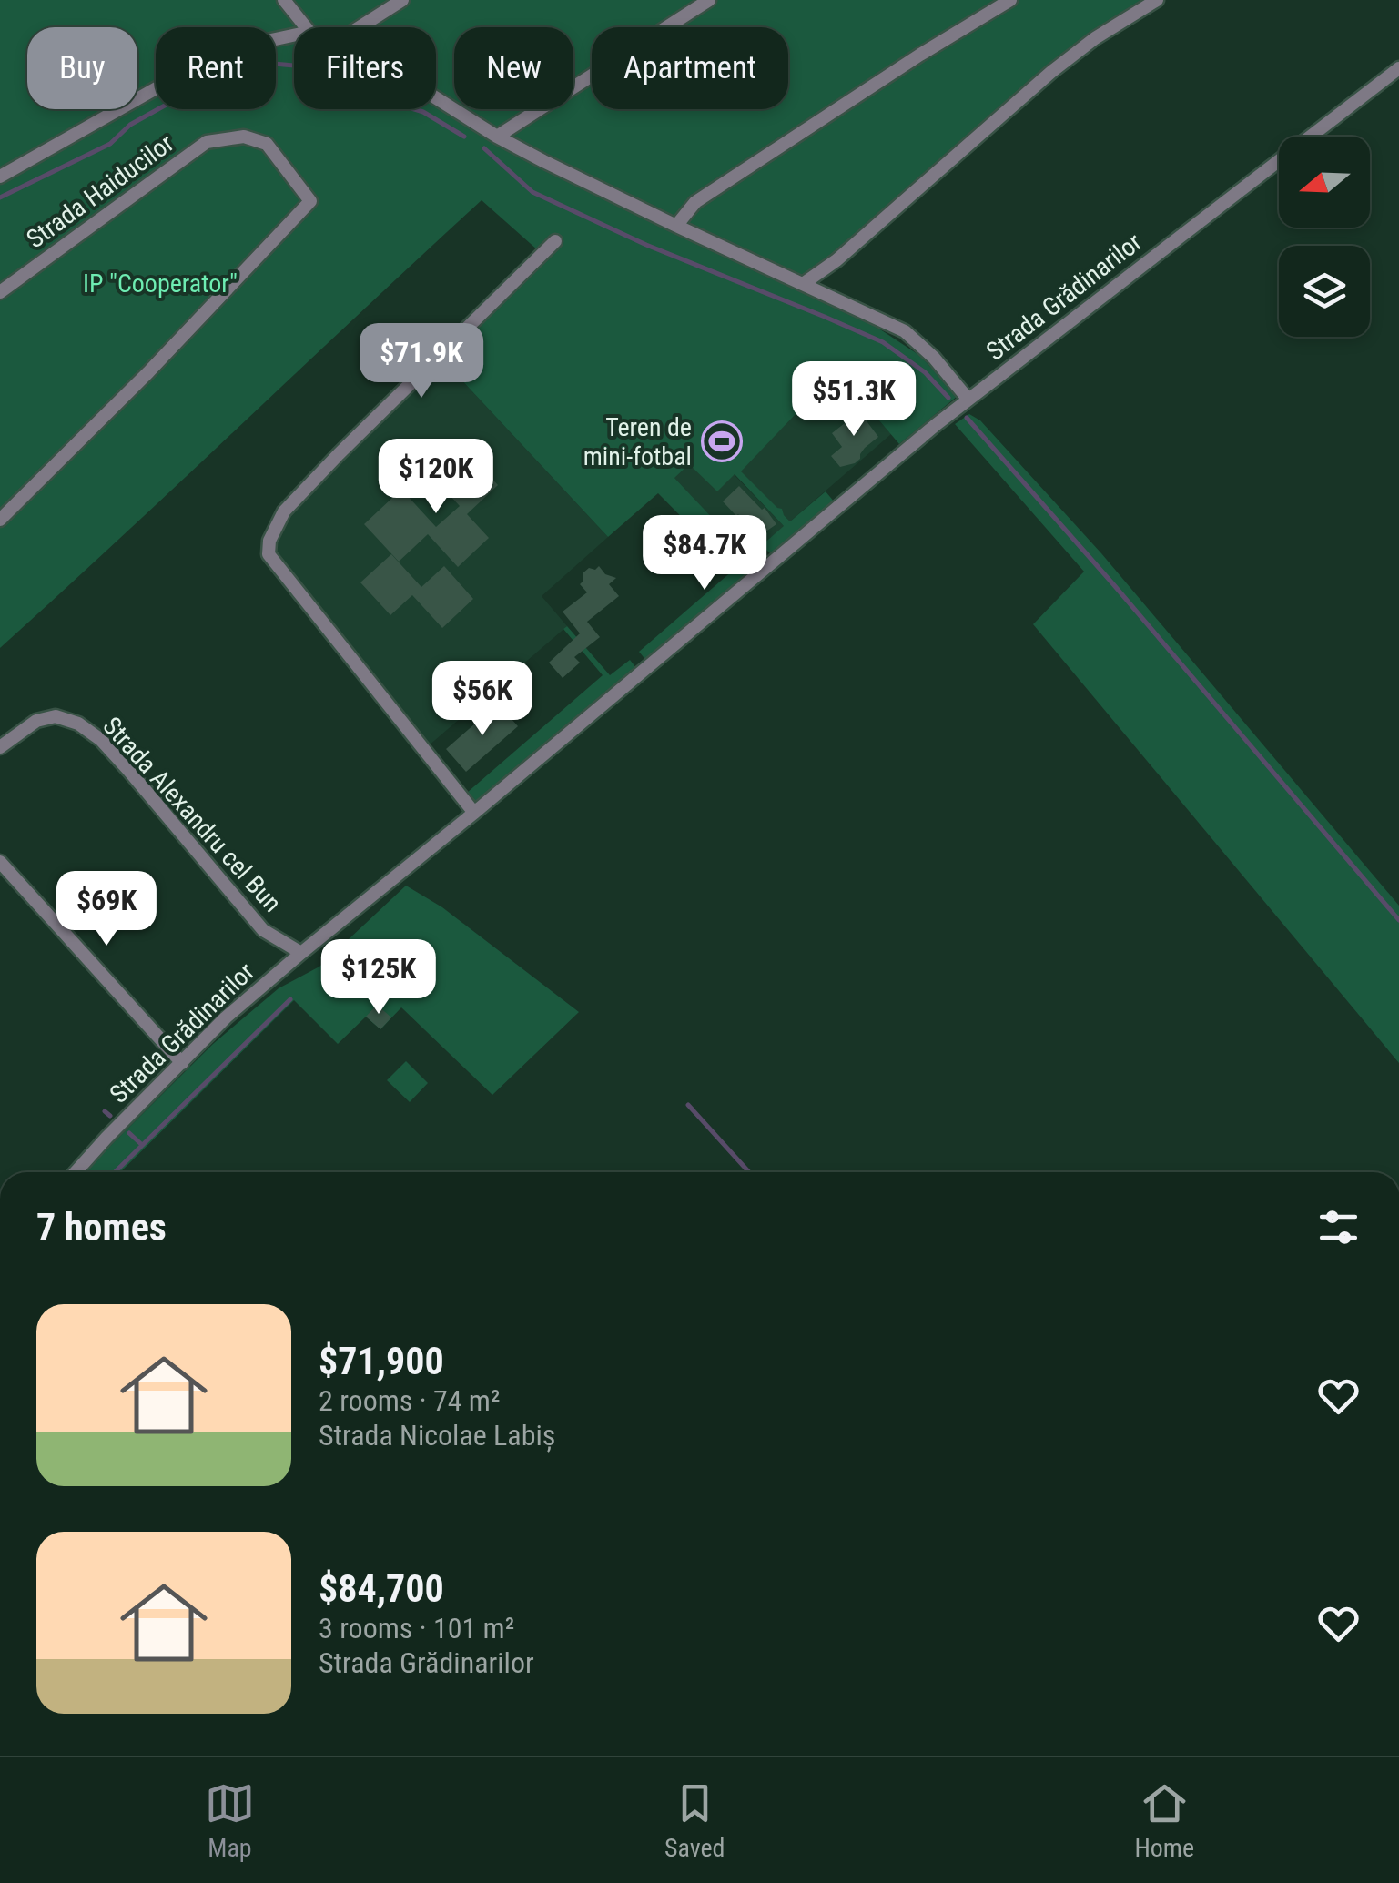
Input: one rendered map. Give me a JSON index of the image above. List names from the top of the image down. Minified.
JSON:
{"streets":{"street":["Strada Haiducilor","Strada Grădinarilor","Strada Alexandru cel Bun"]},"crossings":[["Strada Grădinarilor","Strada Alexandru cel Bun"]],"parks":["IP \"Cooperator\""],"places":{"sports":["Teren de mini-fotbal"]},"north":"left","page":{"chip":["Buy","Rent","Filters","New","Apartment"],"price":["$71.9K","$51.3K","$120K","$84.7K","$56K","$69K","$125K"],"heading":"7 homes","list":[{"name":"$71,900","note":"2 rooms · 74 m² · Strada Nicolae Labiș"},{"name":"$84,700","note":"3 rooms · 101 m² · Strada Grădinarilor"}],"tabs":["Map","Saved","Home"]}}
